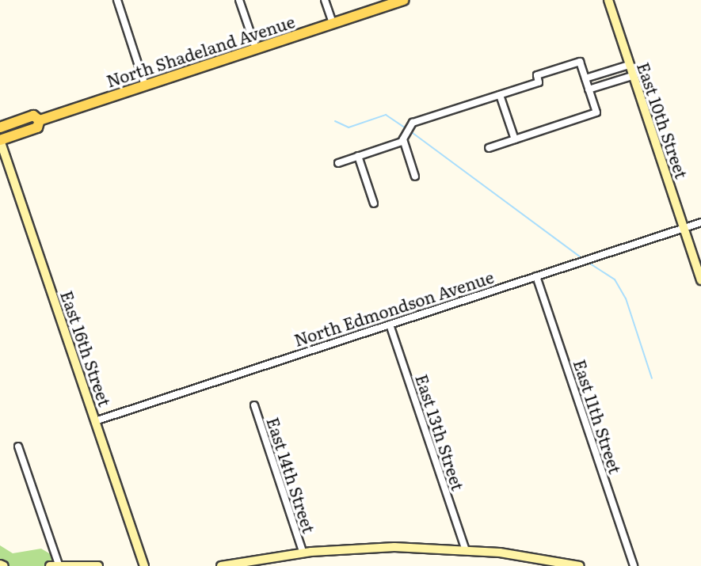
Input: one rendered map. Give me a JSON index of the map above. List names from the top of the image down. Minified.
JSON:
{"streets":{"main road":["North Shadeland Avenue"],"street":["East 10th Street","North Edmondson Avenue","East 16th Street","East 11th Street","East 13th Street","East 14th Street"]},"crossings":[["North Shadeland Avenue","East 16th Street"],["East 10th Street","North Edmondson Avenue"],["North Edmondson Avenue","East 16th Street"],["North Edmondson Avenue","East 11th Street"],["North Edmondson Avenue","East 13th Street"]]}
